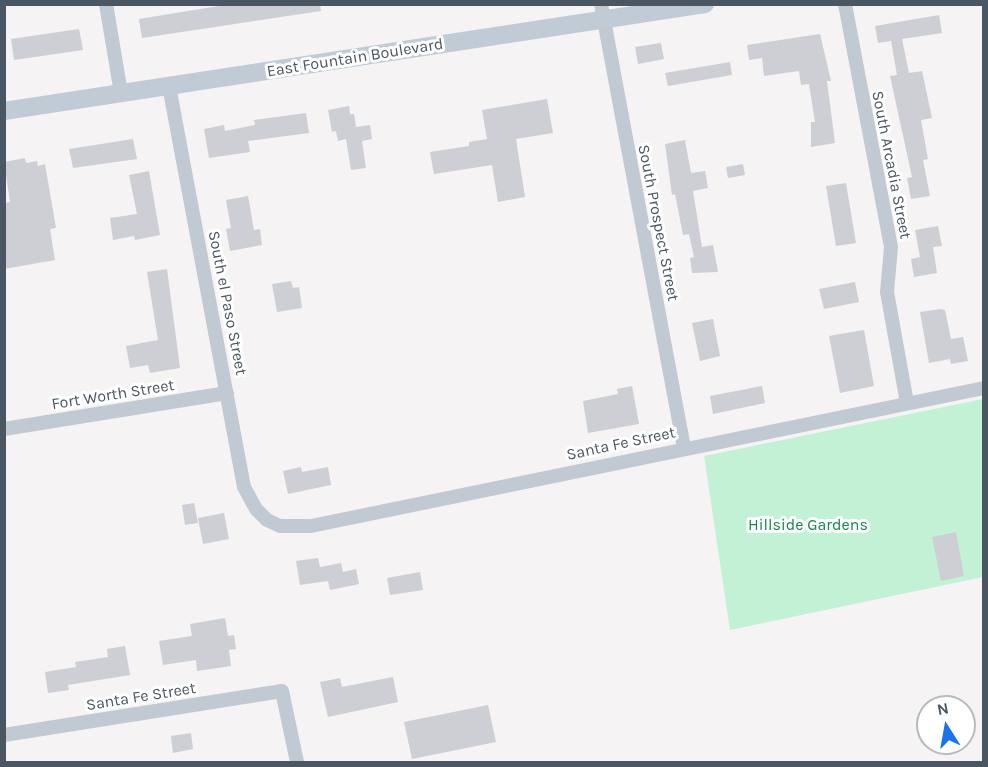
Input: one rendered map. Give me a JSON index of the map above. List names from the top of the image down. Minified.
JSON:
{"streets":{"main road":["East Fountain Boulevard"],"street":["South Arcadia Street","South Prospect Street","South el Paso Street","Fort Worth Street","Santa Fe Street"]},"crossings":[["East Fountain Boulevard","South Prospect Street"],["East Fountain Boulevard","South el Paso Street"],["South Arcadia Street","Santa Fe Street"],["South Prospect Street","Santa Fe Street"],["South el Paso Street","Fort Worth Street"],["South el Paso Street","Santa Fe Street"]],"parks":["Hillside Gardens"],"north":"top"}
